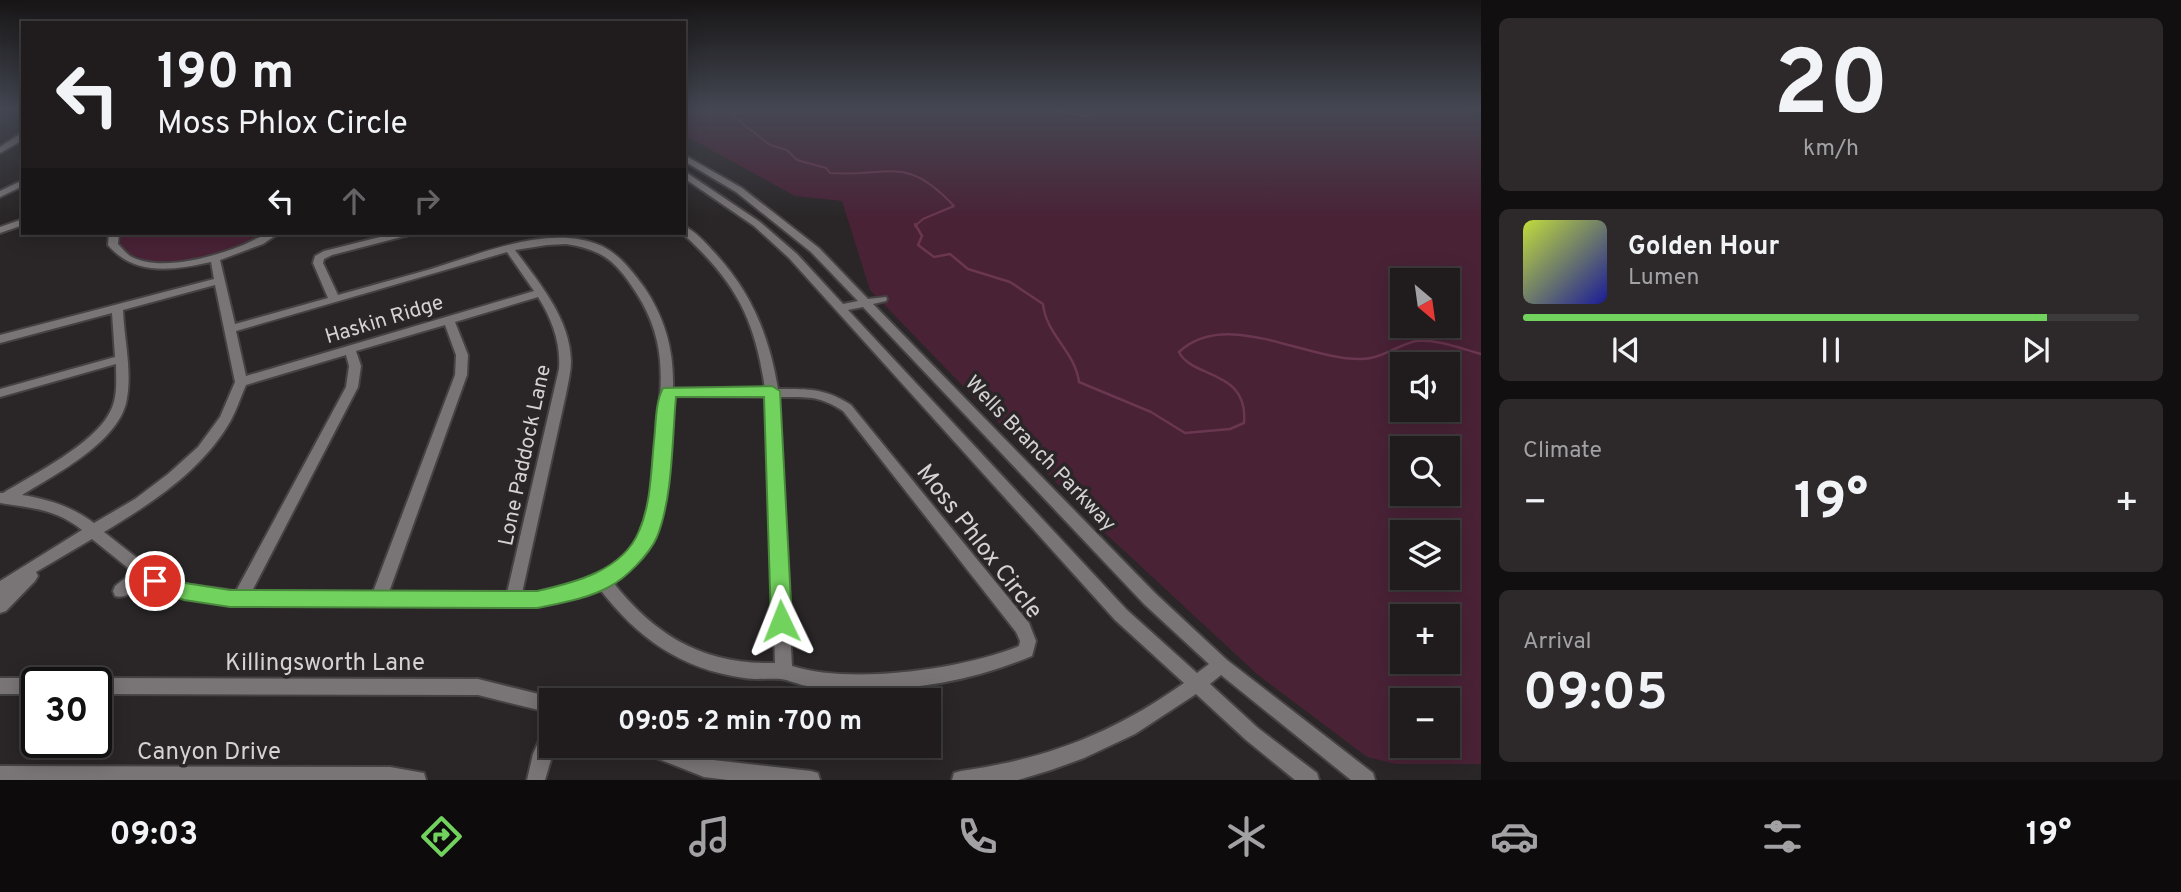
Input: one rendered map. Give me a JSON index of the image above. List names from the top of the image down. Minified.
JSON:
{"streets":{"street":["Haskin Ridge","Wells Branch Parkway","Lone Paddock Lane","Moss Phlox Circle","Killingsworth Lane","Canyon Drive"]},"crossings":[["Haskin Ridge","Lone Paddock Lane"]],"north":"bottom right","page":{"tile":[["20","km/h"],"Climate",["Arrival","09:05"]],"turn":["190 m","Moss Phlox Circle"],"song":["Golden Hour","Lumen"],"map_buttons":["+","−"],"heat":["−","19°","+"],"limit":"30","trip":"09:05 · 2 min · 700 m","tabs":["09:03","19°"]}}
